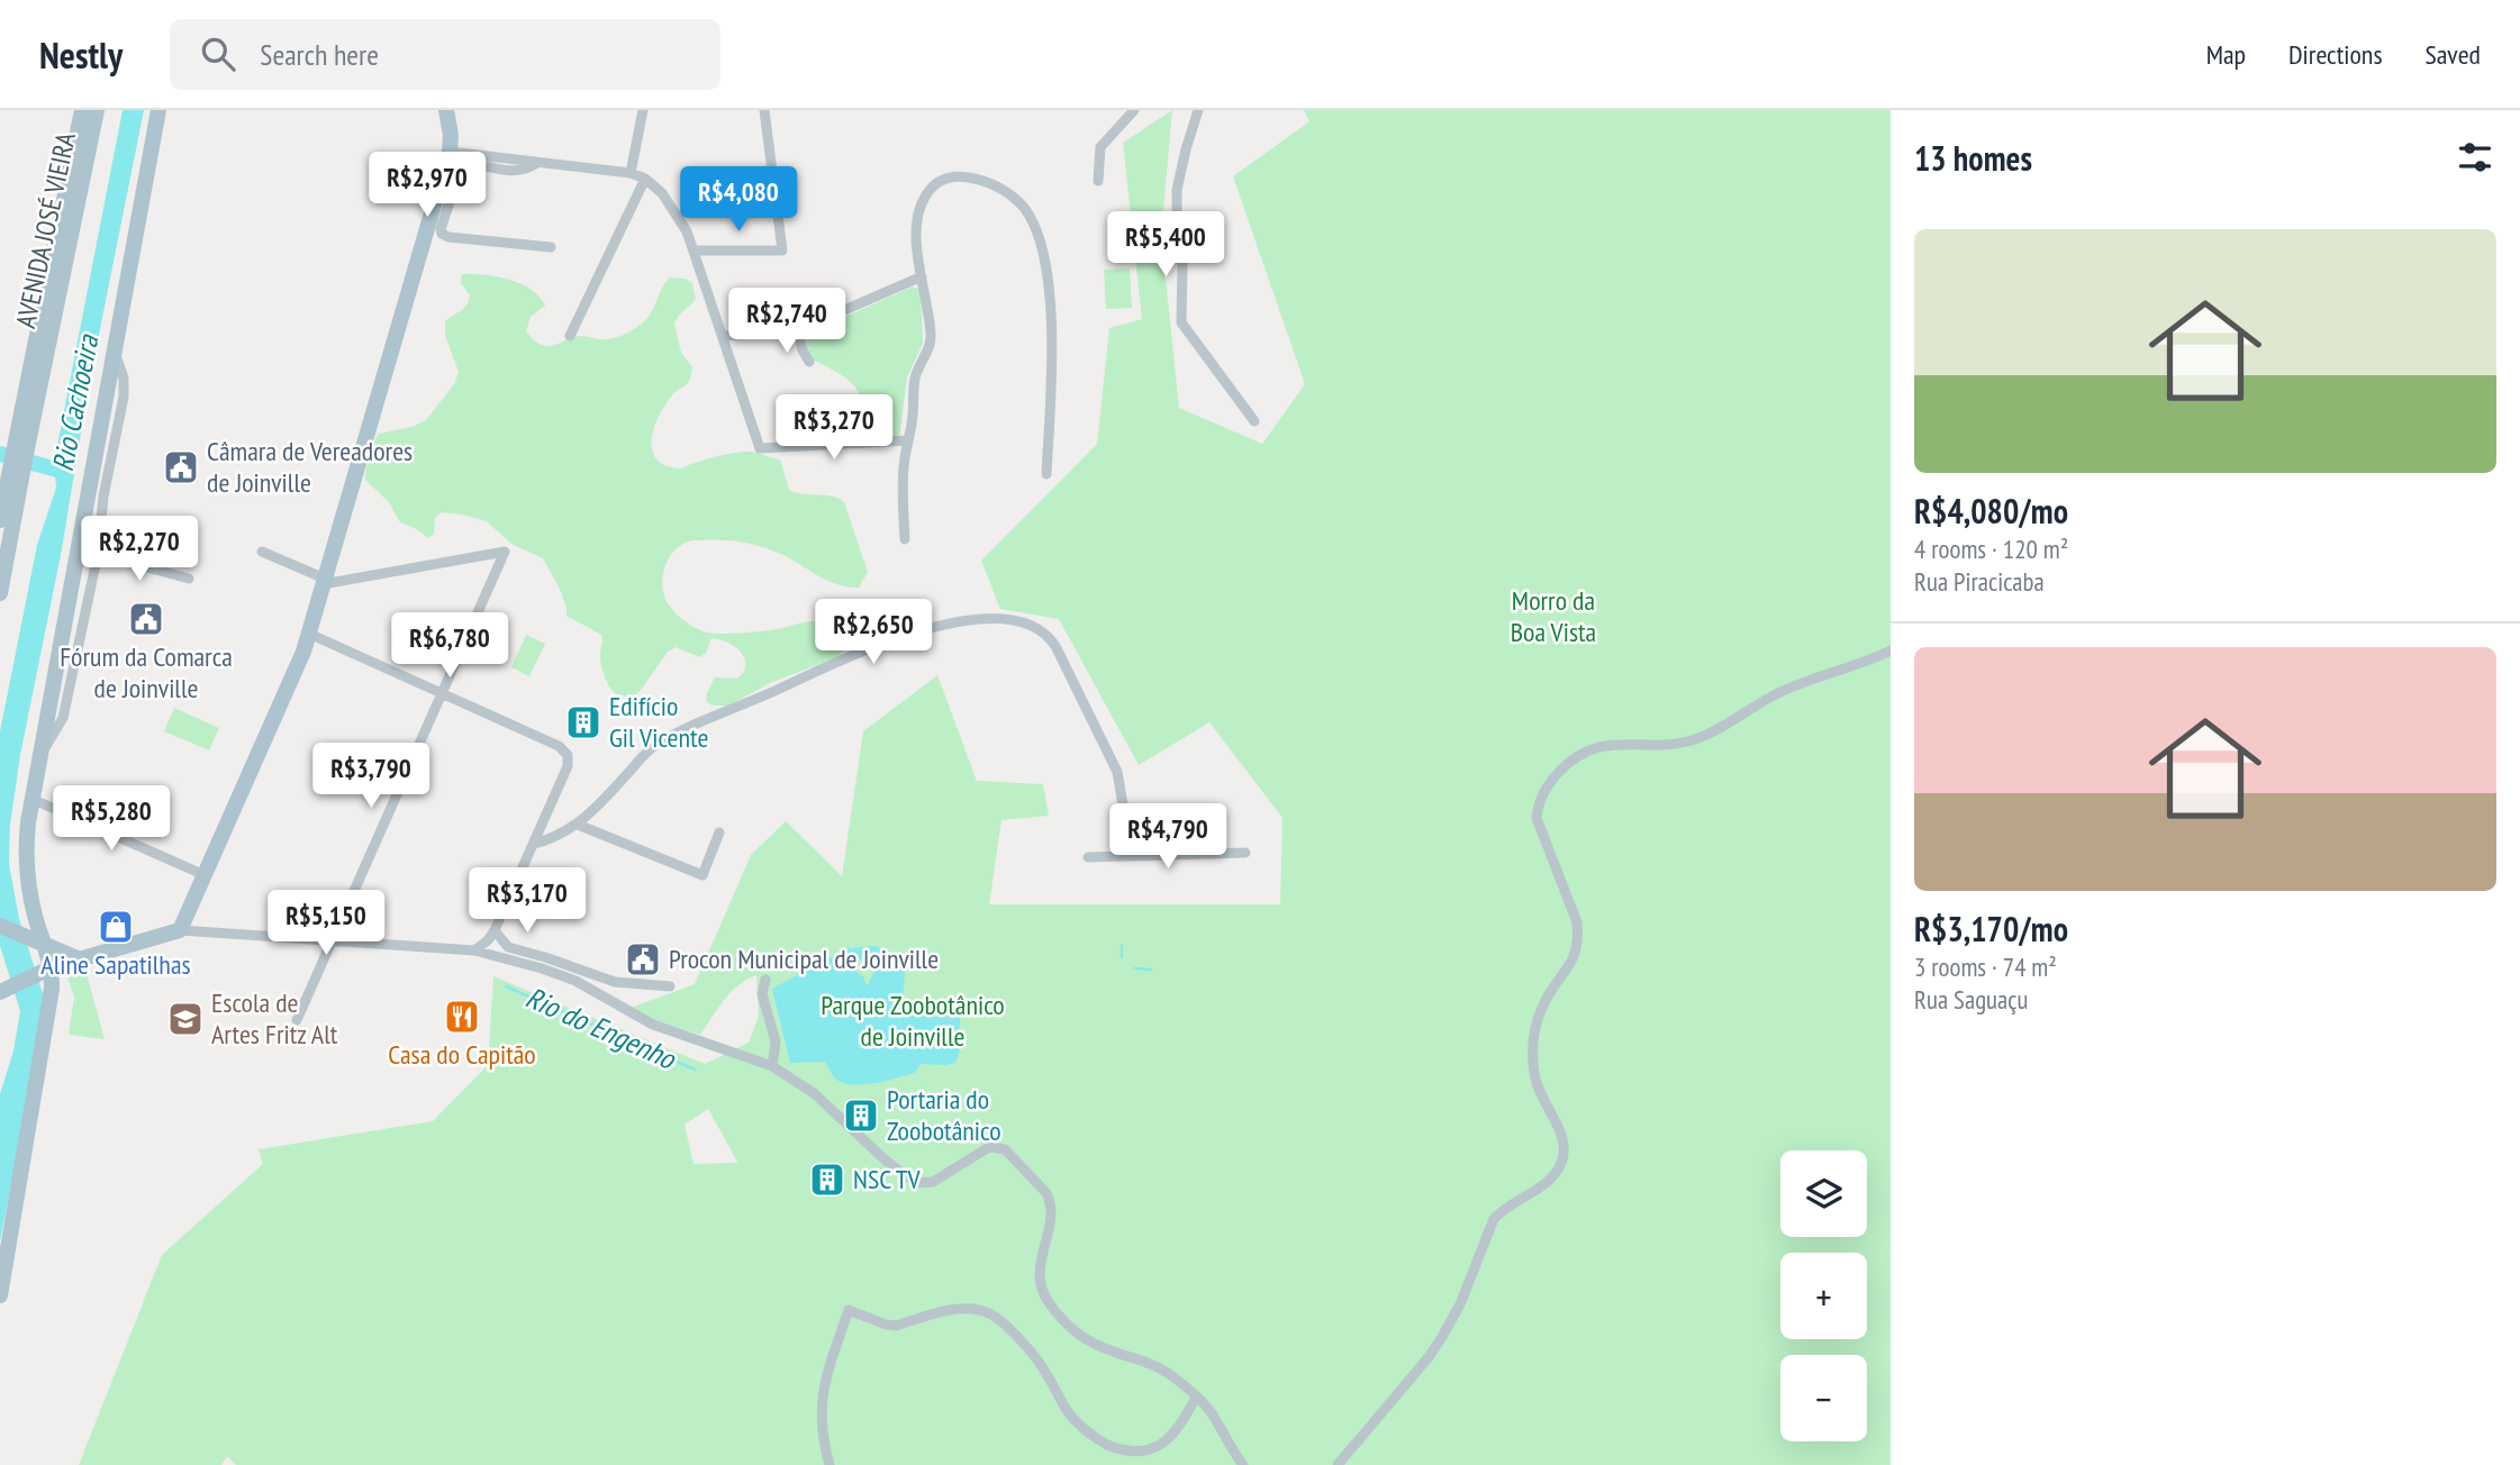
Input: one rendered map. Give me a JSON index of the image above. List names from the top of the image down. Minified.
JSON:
{"streets":{"main road":["AVENIDA JOSÉ VIEIRA"]},"water":["Rio Cachoeira","Rio do Engenho"],"parks":["Morro da Boa Vista","Parque Zoobotânico de Joinville"],"places":{"public building":["Câmara de Vereadores de Joinville","Fórum da Comarca de Joinville","Procon Municipal de Joinville"],"building":["Edifício Gil Vicente","Portaria do Zoobotânico","NSC TV"],"shop":["Aline Sapatilhas"],"restaurant":["Casa do Capitão"],"school or university":["Escola de Artes Fritz Alt"]},"page":{"header":"Nestly","search":"Search here","nav":["Map","Directions","Saved"],"heading":"13 homes","price":["R$2,970","R$4,080","R$5,400","R$2,740","R$3,270","R$2,270","R$2,650","R$6,780","R$3,790","R$5,280","R$4,790","R$3,170","R$5,150"],"list":[{"name":"R$4,080/mo","note":"4 rooms · 120 m² · Rua Piracicaba"},{"name":"R$3,170/mo","note":"3 rooms · 74 m² · Rua Saguaçu"}],"map_buttons":["+","−"]}}
